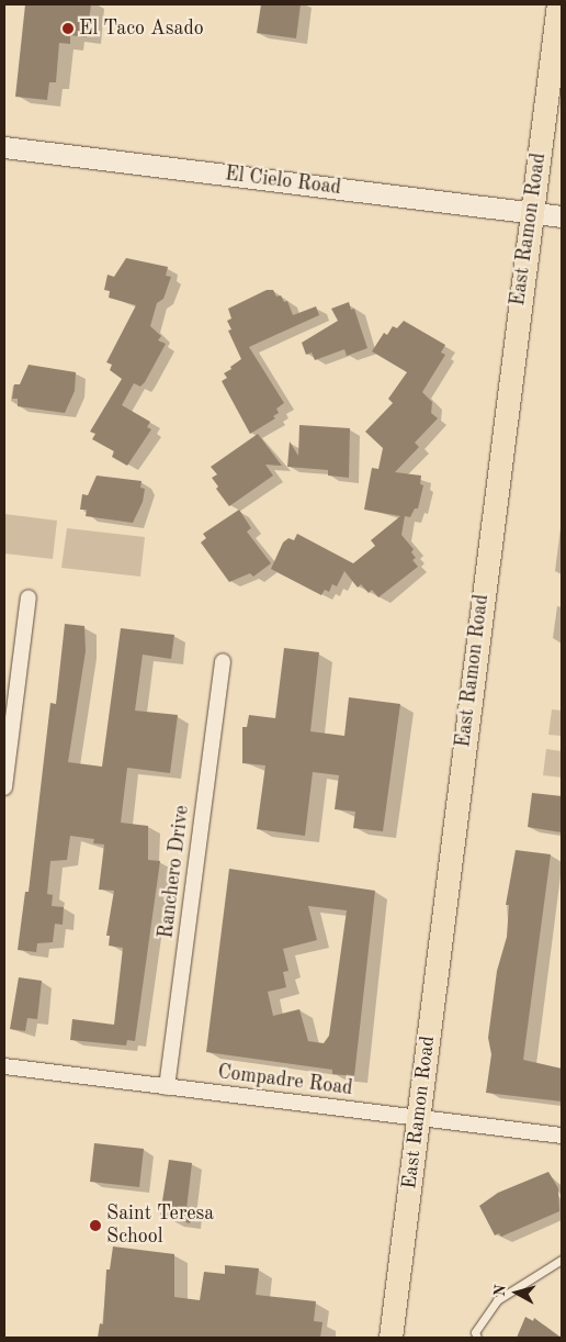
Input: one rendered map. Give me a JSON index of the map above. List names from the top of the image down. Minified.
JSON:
{"streets":{"main road":["El Cielo Road","East Ramon Road"],"street":["Ranchero Drive","Compadre Road"]},"crossings":[["El Cielo Road","East Ramon Road"],["East Ramon Road","Compadre Road"],["Ranchero Drive","Compadre Road"]],"places":["El Taco Asado","Saint Teresa School"],"north":"left"}
